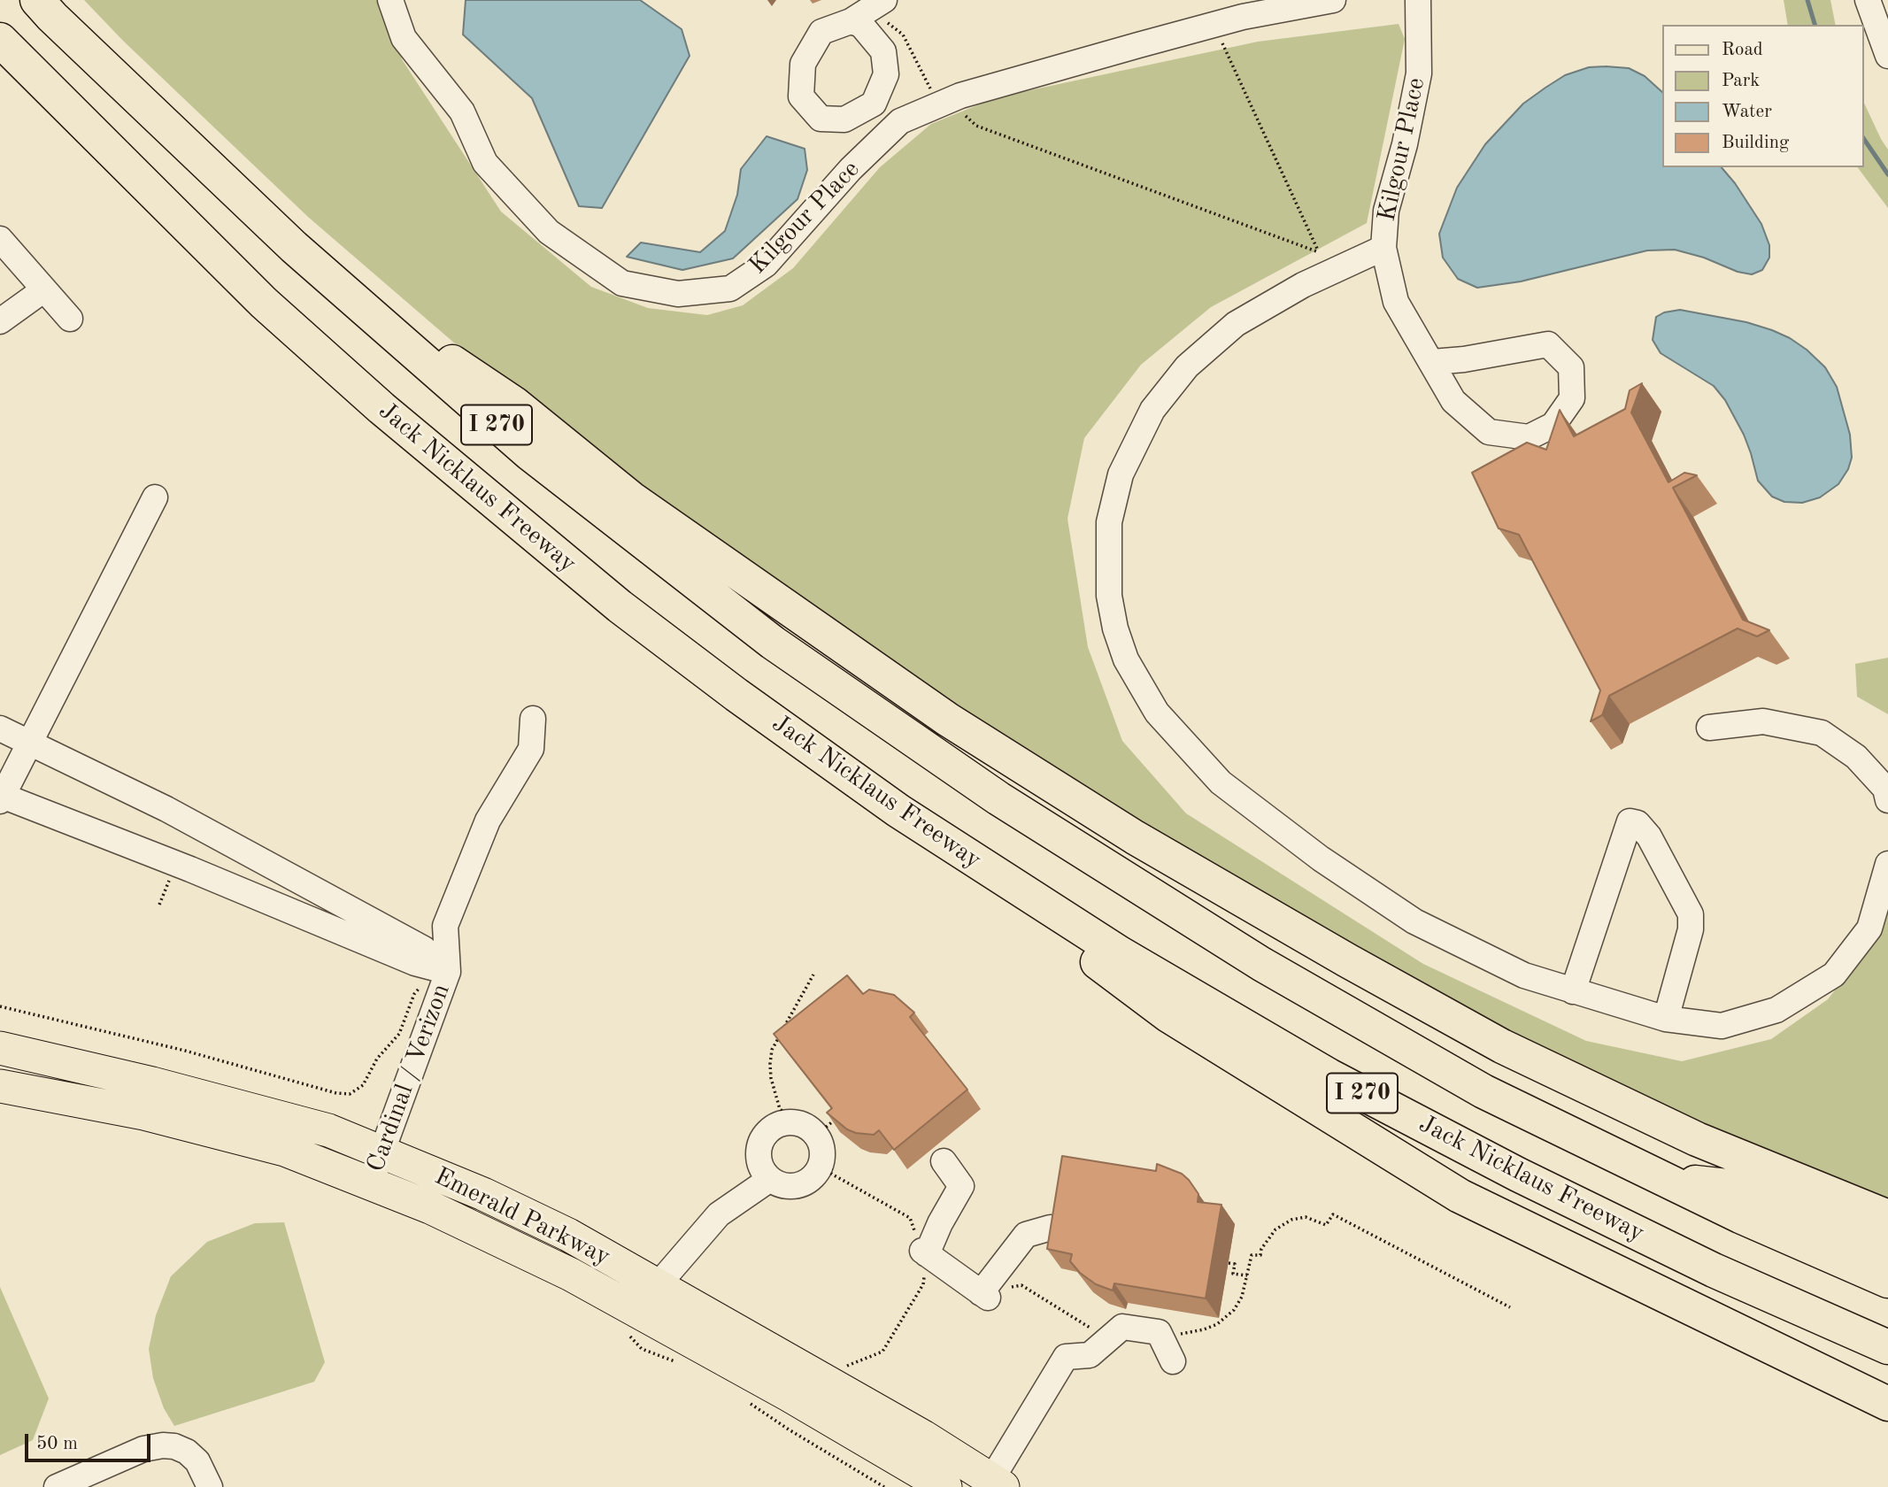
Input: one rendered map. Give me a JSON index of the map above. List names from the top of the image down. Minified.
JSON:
{"streets":{"highway":["I 270","Jack Nicklaus Freeway"],"main road":["Emerald Parkway"],"street":["Kilgour Place","Cardinal / Verizon"]},"crossings":[["Cardinal / Verizon","Emerald Parkway"]],"legend":["Road","Park","Water","Building"],"scale_bar":"50 m"}
